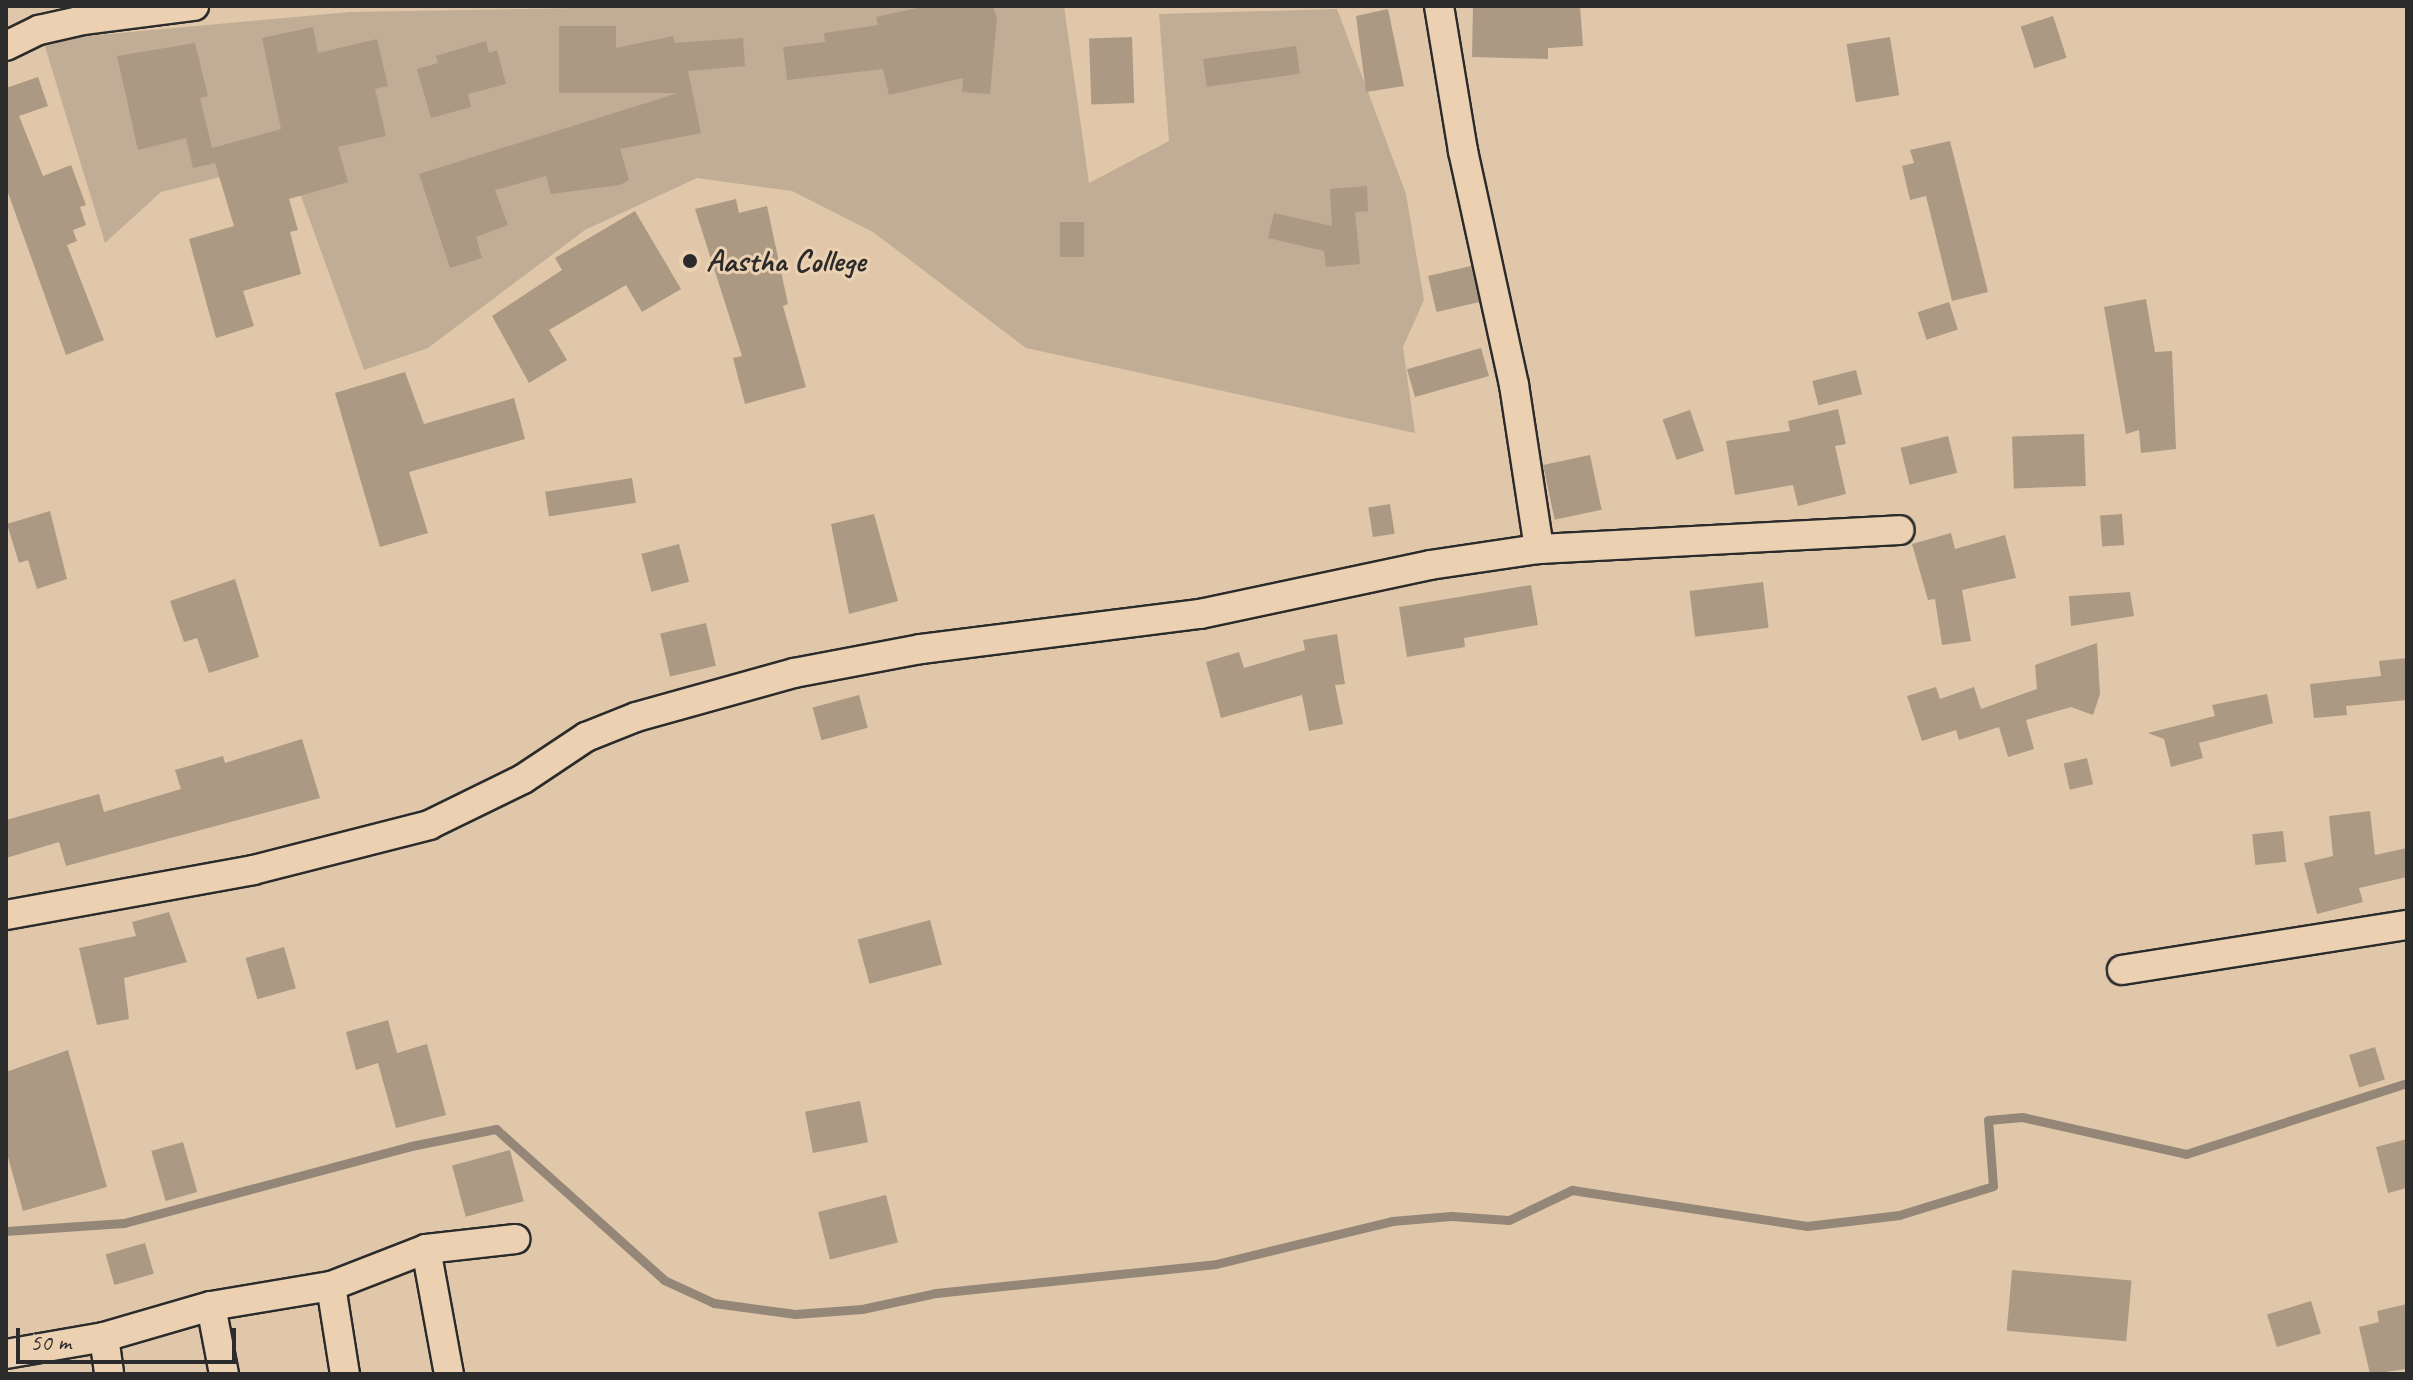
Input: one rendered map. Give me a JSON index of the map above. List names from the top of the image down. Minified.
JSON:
{"places":["Aastha College"],"scale_bar":"50 m"}
